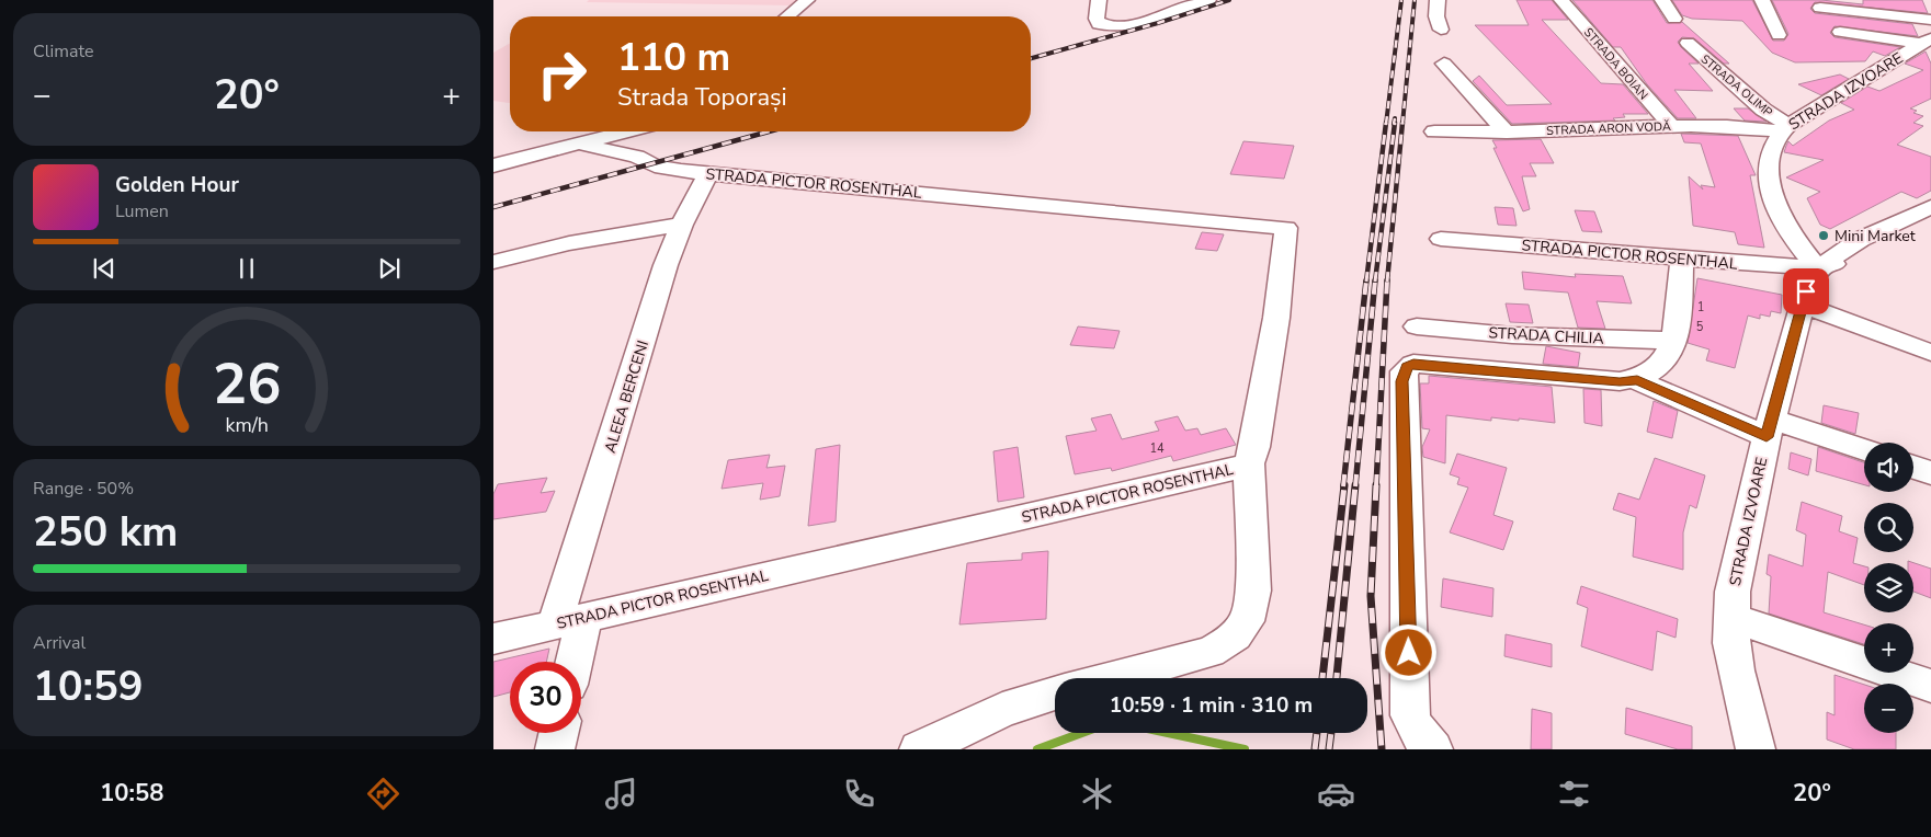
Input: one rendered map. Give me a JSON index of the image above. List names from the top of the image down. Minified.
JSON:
{"streets":{"street":["STRADA BOIAN","STRADA OLIMP","STRADA IZVOARE","STRADA ARON VODĂ","STRADA PICTOR ROSENTHAL","STRADA CHILIA","ALEEA BERCENI"]},"crossings":[["STRADA BOIAN","STRADA ARON VODĂ"],["STRADA OLIMP","STRADA IZVOARE"],["STRADA OLIMP","STRADA ARON VODĂ"],["STRADA IZVOARE","STRADA ARON VODĂ"],["STRADA IZVOARE","STRADA PICTOR ROSENTHAL"],["STRADA PICTOR ROSENTHAL","ALEEA BERCENI"]],"places":["Mini Market"],"house_numbers":["1","5","14"],"page":{"tile":["Climate",["Range · 50%","250 km"],["Arrival","10:59"]],"turn":["110 m","Strada Toporași"],"heat":["−","20°","+"],"song":["Golden Hour","Lumen"],"map_buttons":["+","−"],"limit":"30","trip":"10:59 · 1 min · 310 m","tabs":["10:58","20°"],"gauge":["26","km/h"]}}
